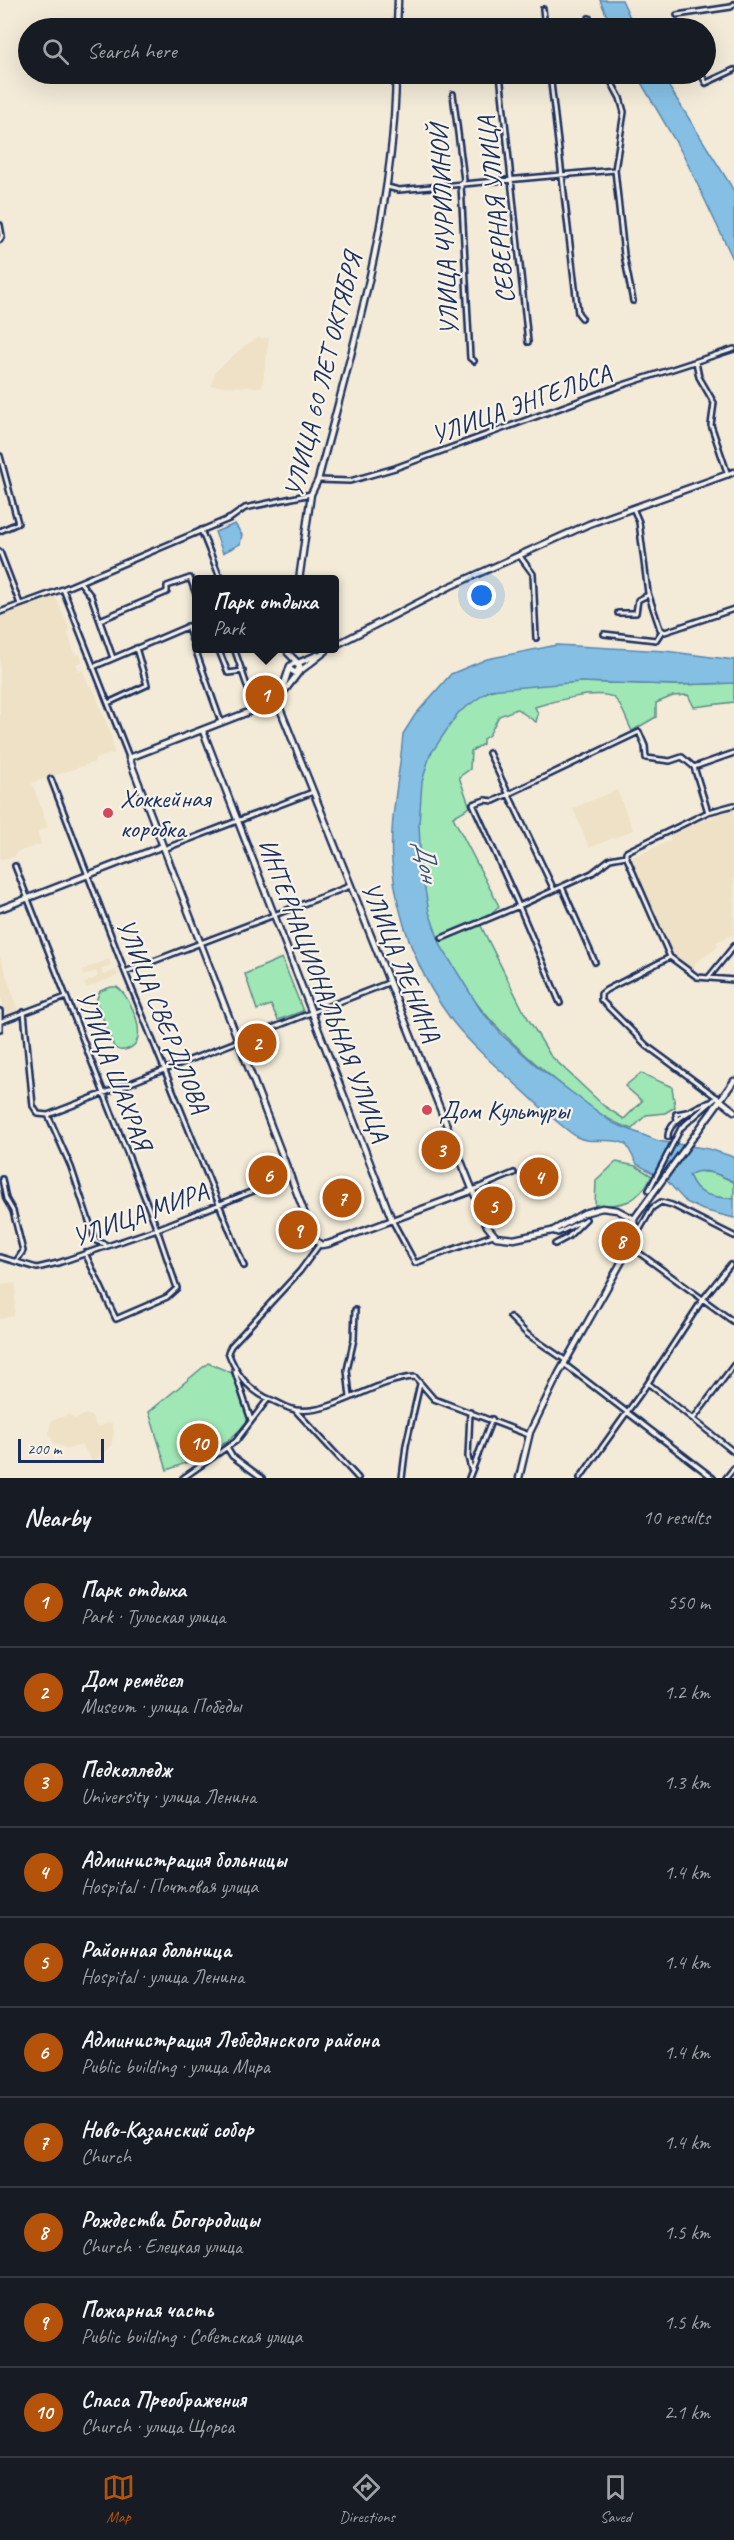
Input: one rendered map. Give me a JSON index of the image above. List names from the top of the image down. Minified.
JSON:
{"streets":{"main road":["УЛИЦА 60 ЛЕТ ОКТЯБРЯ","УЛИЦА ЛЕНИНА","ИНТЕРНАЦИОНАЛЬНАЯ УЛИЦА"],"street":["СЕВЕРНАЯ УЛИЦА","УЛИЦА ЧУРИЛИНОЙ","УЛИЦА ЭНГЕЛЬСА","УЛИЦА СВЕРДЛОВА","УЛИЦА ШАХРАЯ","УЛИЦА МИРА"]},"crossings":[["УЛИЦА 60 ЛЕТ ОКТЯБРЯ","УЛИЦА ЭНГЕЛЬСА"],["УЛИЦА ЛЕНИНА","ИНТЕРНАЦИОНАЛЬНАЯ УЛИЦА"],["УЛИЦА СВЕРДЛОВА","УЛИЦА МИРА"],["УЛИЦА ШАХРАЯ","УЛИЦА МИРА"]],"water":["Дон"],"places":["Хоккейная коробка","Дом Культуры"],"scale_bar":"200 m","page":{"search":"Search here","popup":["Парк отдыха","Park"],"pins":["1","2","3","6","4","7","5","9","8","10"],"scale":"200 m","heading":["Nearby","10 results"],"list":[{"mark":"1","name":"Парк отдыха","note":"Park · Тульская улица","value":"550 m"},{"mark":"2","name":"Дом ремёсел","note":"Museum · улица Победы","value":"1.2 km"},{"mark":"3","name":"Педколледж","note":"University · улица Ленина","value":"1.3 km"},{"mark":"4","name":"Администрация больницы","note":"Hospital · Почтовая улица","value":"1.4 km"},{"mark":"5","name":"Районная больница","note":"Hospital · улица Ленина","value":"1.4 km"},{"mark":"6","name":"Администрация Лебедянского района","note":"Public building · улица Мира","value":"1.4 km"},{"mark":"7","name":"Ново-Казанский собор","note":"Church","value":"1.4 km"},{"mark":"8","name":"Рождества Богородицы","note":"Church · Елецкая улица","value":"1.5 km"},{"mark":"9","name":"Пожарная часть","note":"Public building · Советская улица","value":"1.5 km"},{"mark":"10","name":"Спаса Преображения","note":"Church · улица Щорса","value":"2.1 km"}],"nav":["Map","Directions","Saved"]}}
